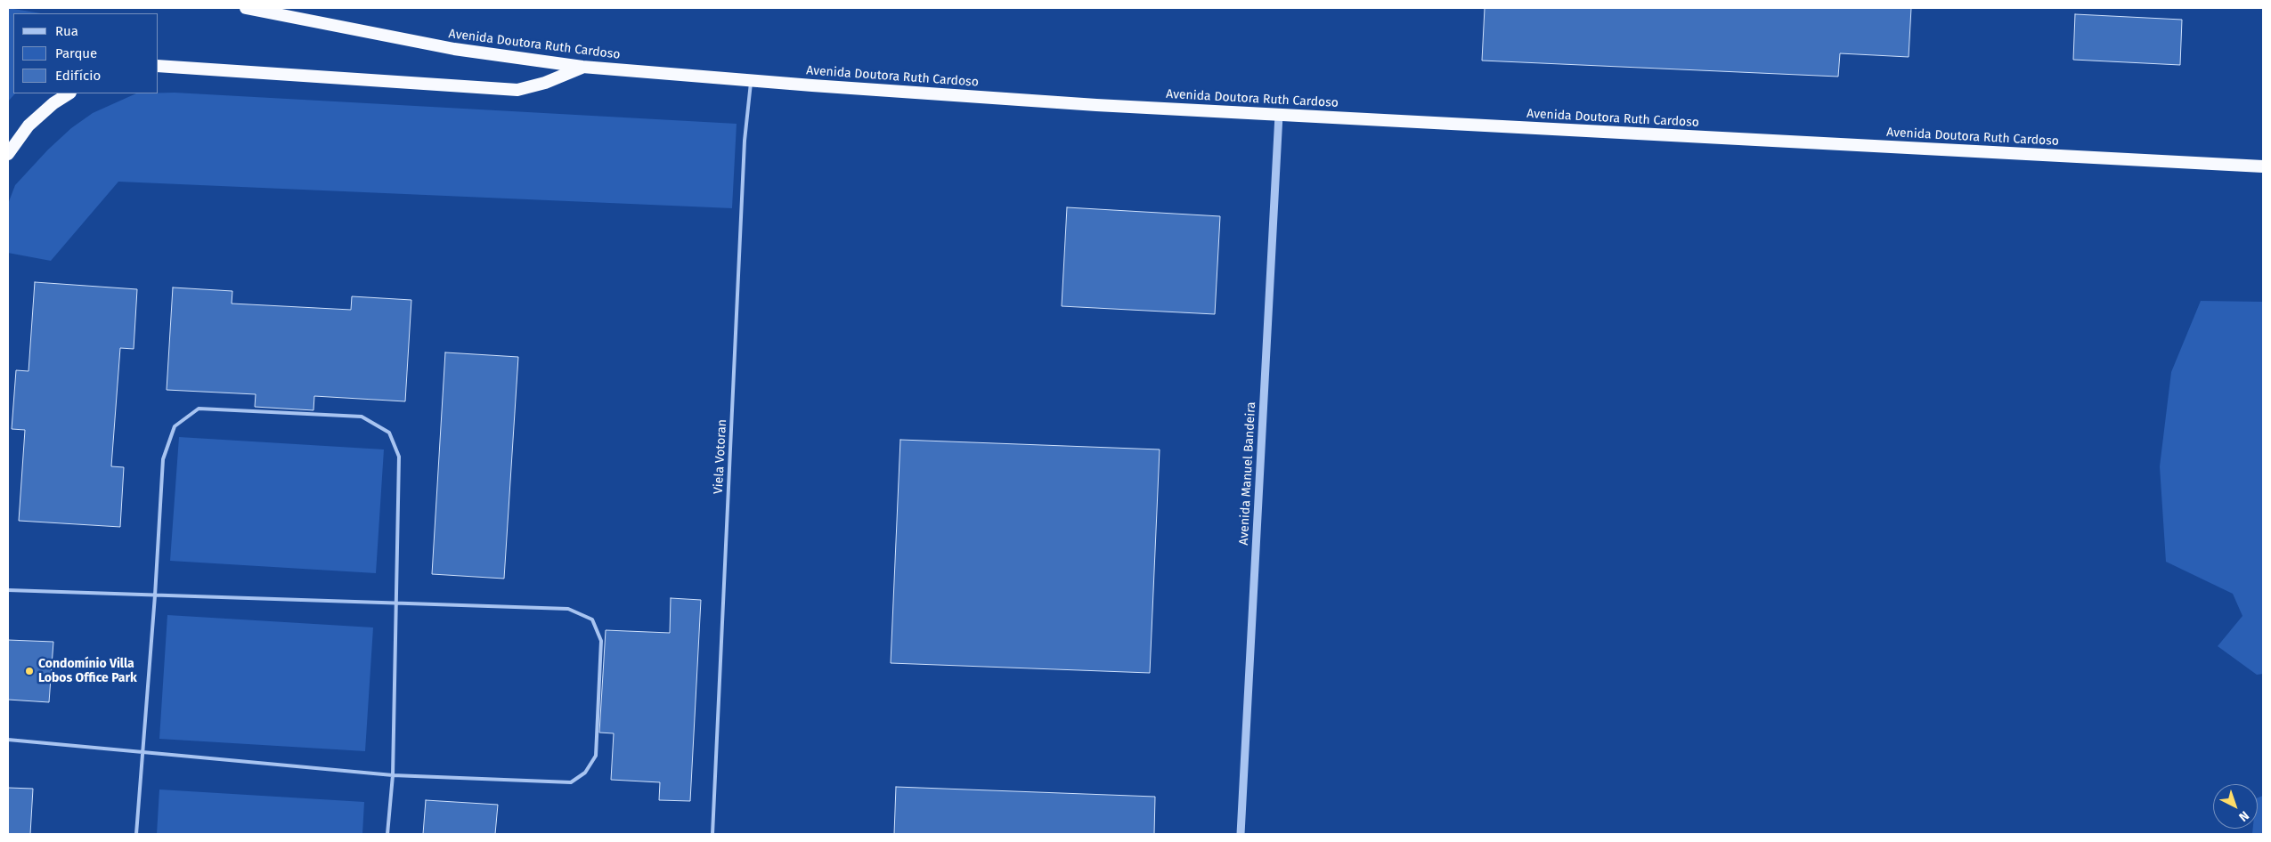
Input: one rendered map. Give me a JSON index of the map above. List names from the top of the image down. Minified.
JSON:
{"streets":{"highway":["Avenida Doutora Ruth Cardoso"],"street":["Avenida Manuel Bandeira"],"lane":["Viela Votoran"]},"crossings":[["Avenida Doutora Ruth Cardoso","Viela Votoran"],["Avenida Doutora Ruth Cardoso","Avenida Manuel Bandeira"]],"places":["Condomínio Villa Lobos Office Park"],"legend":["Rua","Parque","Edifício"],"north":"bottom right"}
